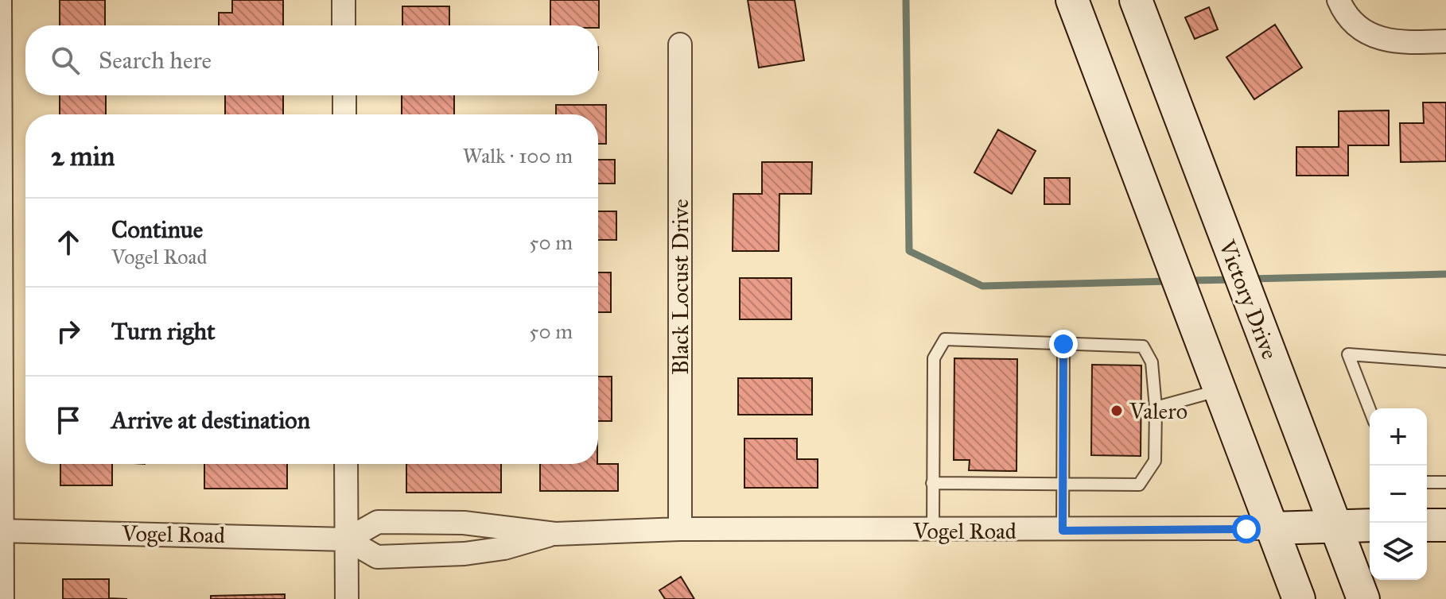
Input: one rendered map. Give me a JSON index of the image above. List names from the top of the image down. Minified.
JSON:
{"streets":{"main road":["Victory Drive","Vogel Road"],"street":["Black Locust Drive"]},"crossings":[["Black Locust Drive","Vogel Road"],["Victory Drive","Vogel Road"]],"places":["Valero"],"page":{"search":"Search here","heading":["2 min","Walk · 100 m"],"list":[["Continue","Vogel Road","50 m"],["Turn right","50 m"],"Arrive at destination"],"map_buttons":["+","−"]}}
